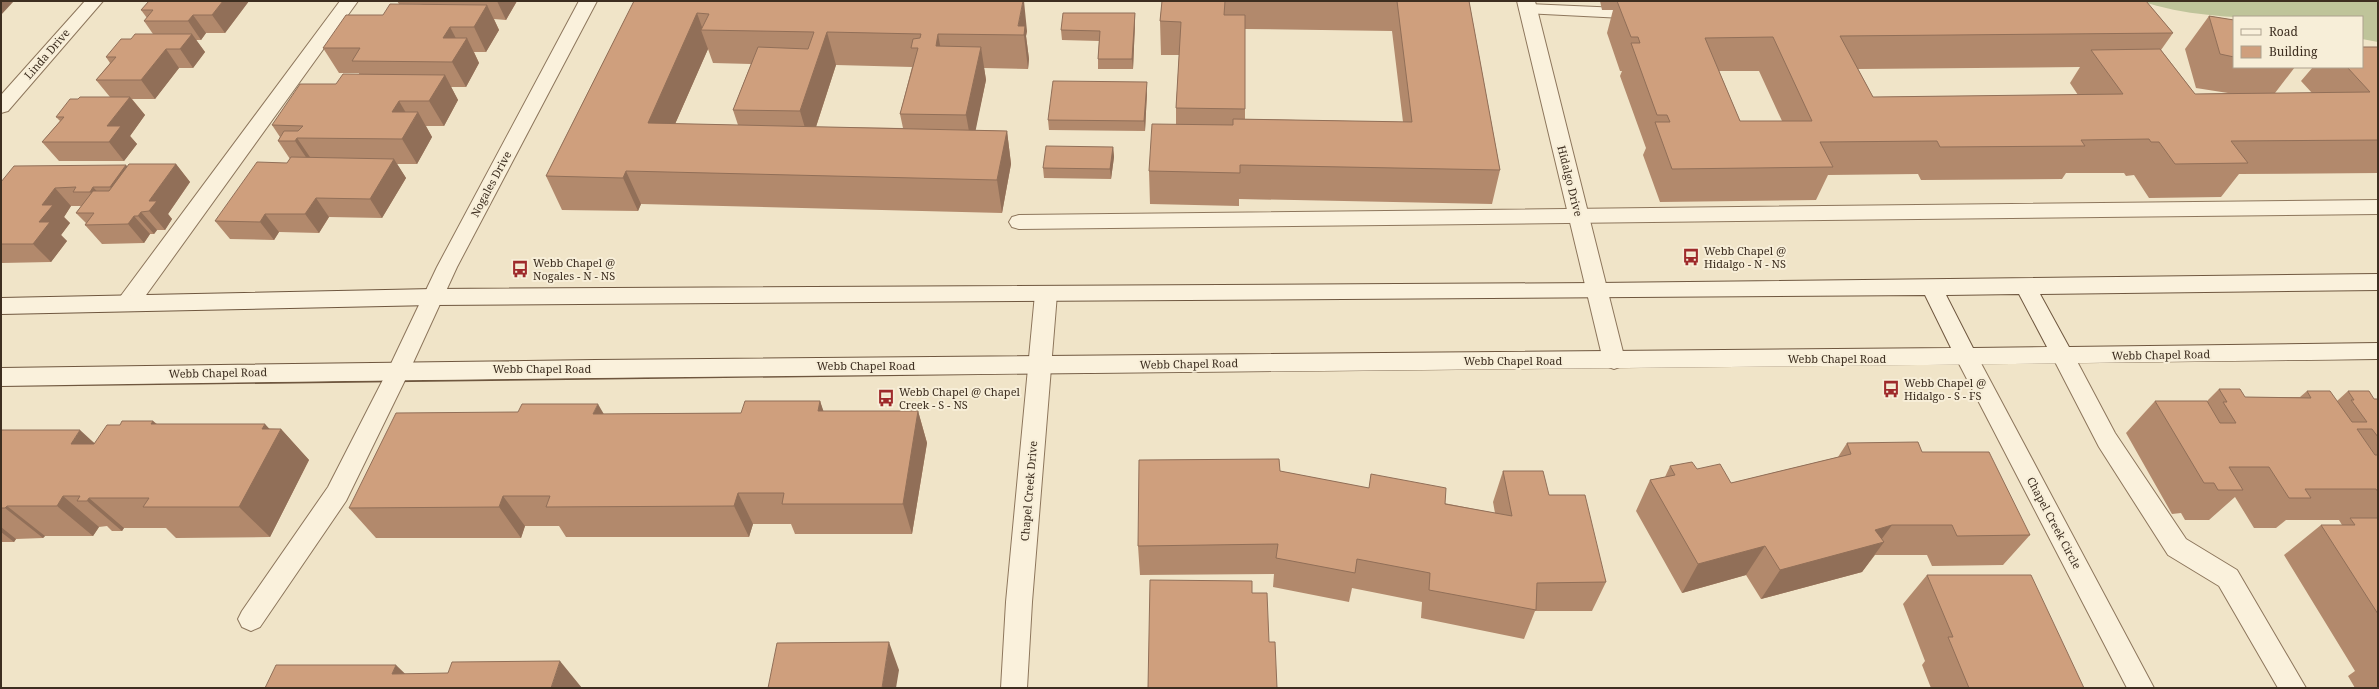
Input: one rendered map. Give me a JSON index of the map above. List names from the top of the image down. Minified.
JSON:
{"streets":{"main road":["Linda Drive","Hidalgo Drive","Nogales Drive","Webb Chapel Road","Chapel Creek Drive","Chapel Creek Circle"]},"crossings":[["Hidalgo Drive","Webb Chapel Road"],["Nogales Drive","Webb Chapel Road"],["Webb Chapel Road","Chapel Creek Drive"],["Webb Chapel Road","Chapel Creek Circle"]],"places":{"bus stop":["Webb Chapel @ Hidalgo - N - NS","Webb Chapel @ Nogales - N - NS","Webb Chapel @ Hidalgo - S - FS","Webb Chapel @ Chapel Creek - S - NS"]},"legend":["Road","Building"]}
